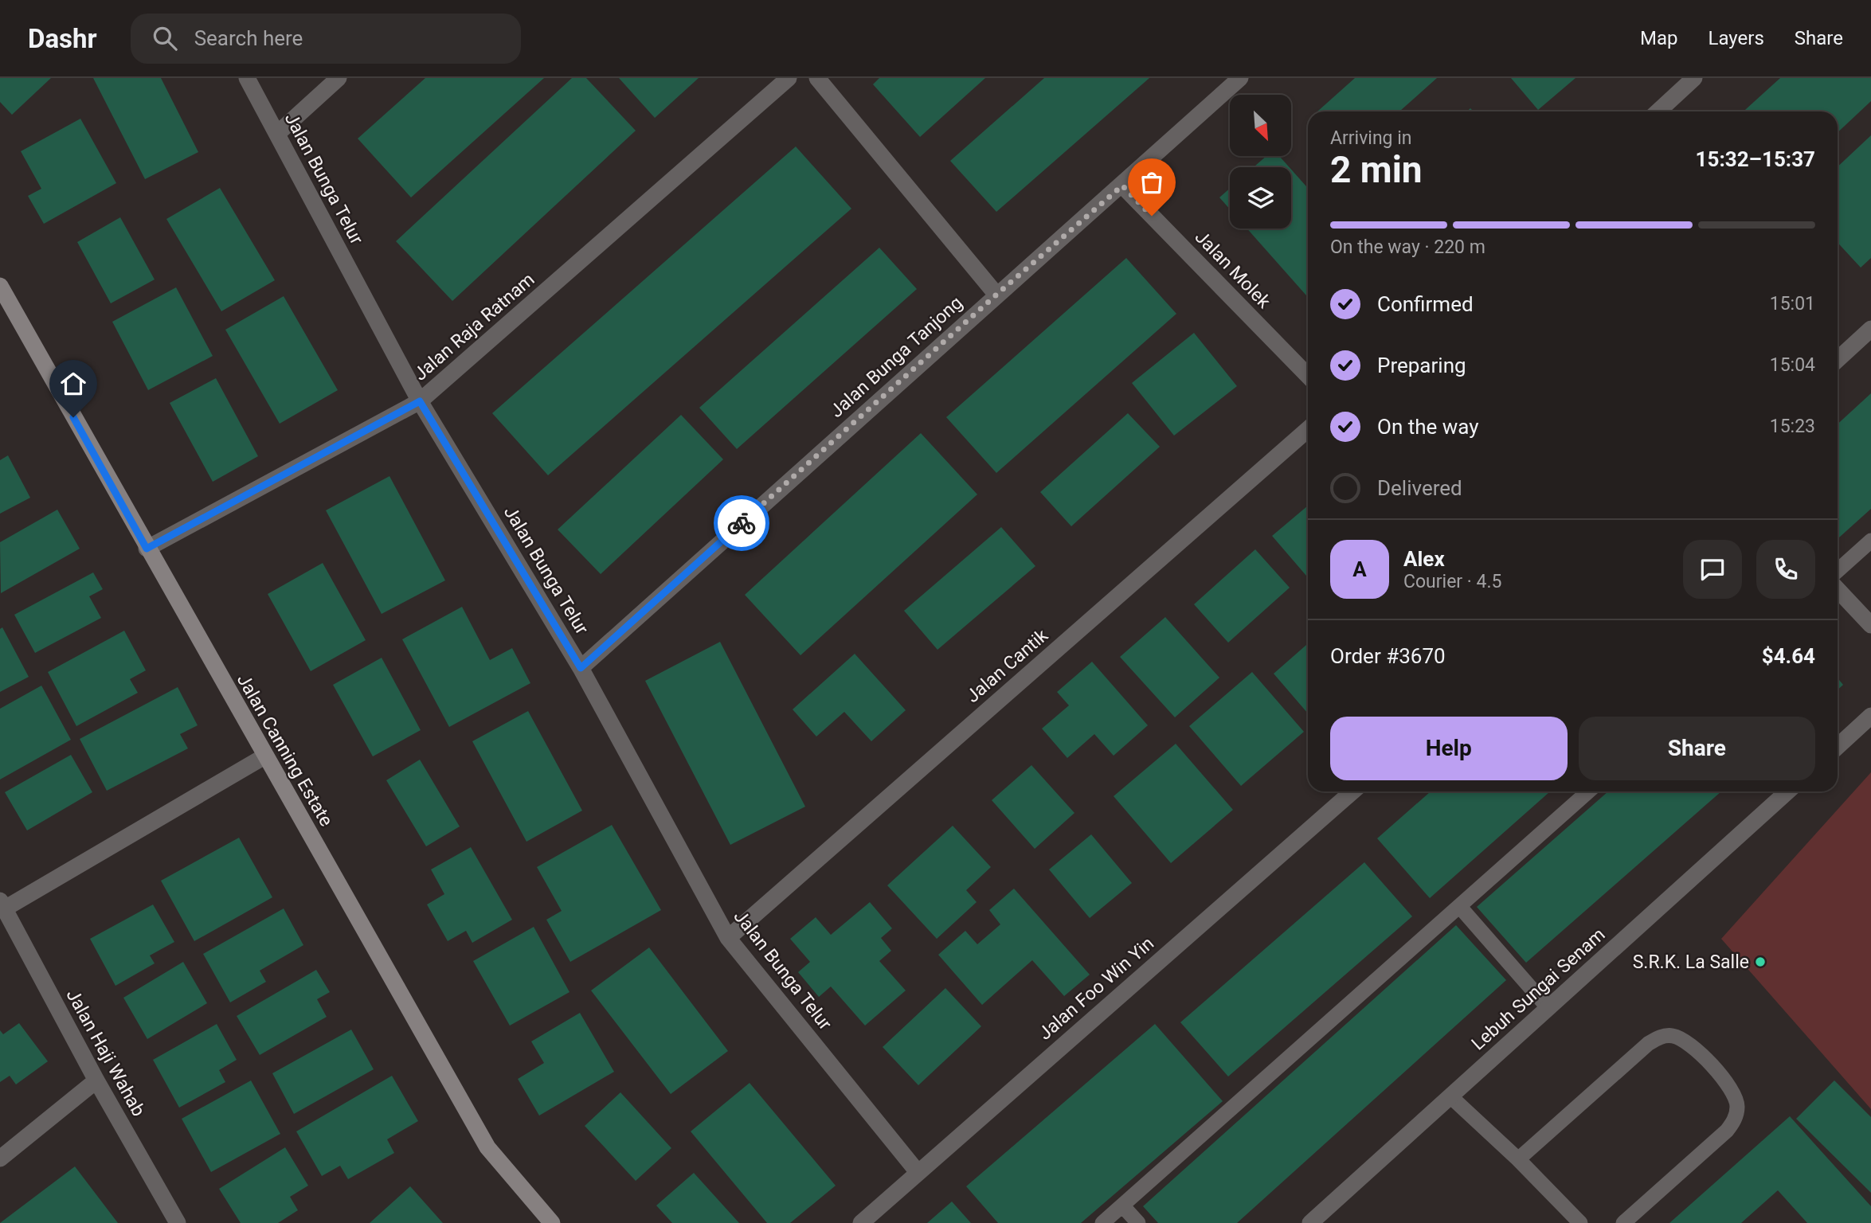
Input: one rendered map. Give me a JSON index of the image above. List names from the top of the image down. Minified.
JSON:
{"streets":{"street":["Jalan Bunga Telur","Jalan Molek","Jalan Raja Ratnam","Jalan Bunga Tanjong","Jalan Cantik","Jalan Canning Estate","Jalan Foo Win Yin","Lebuh Sungai Senam","Jalan Haji Wahab"]},"crossings":[["Jalan Bunga Telur","Jalan Raja Ratnam"],["Jalan Bunga Telur","Jalan Bunga Tanjong"],["Jalan Bunga Telur","Jalan Cantik"],["Jalan Bunga Telur","Jalan Foo Win Yin"],["Jalan Molek","Jalan Bunga Tanjong"],["Jalan Raja Ratnam","Jalan Canning Estate"]],"places":["S.R.K. La Salle"],"north":"bottom right","page":{"header":"Dashr","search":"Search here","nav":["Map","Layers","Share"],"heading":["2 min","Arriving in","15:32–15:37"],"panel":["Alex","Courier · 4.5","Order #3670","$4.64"],"bar":"On the way · 220 m","list":[["Confirmed","15:01"],["Preparing","15:04"],["On the way","15:23"],"Delivered"],"round":"A","buttons":["Help","Share"]}}
